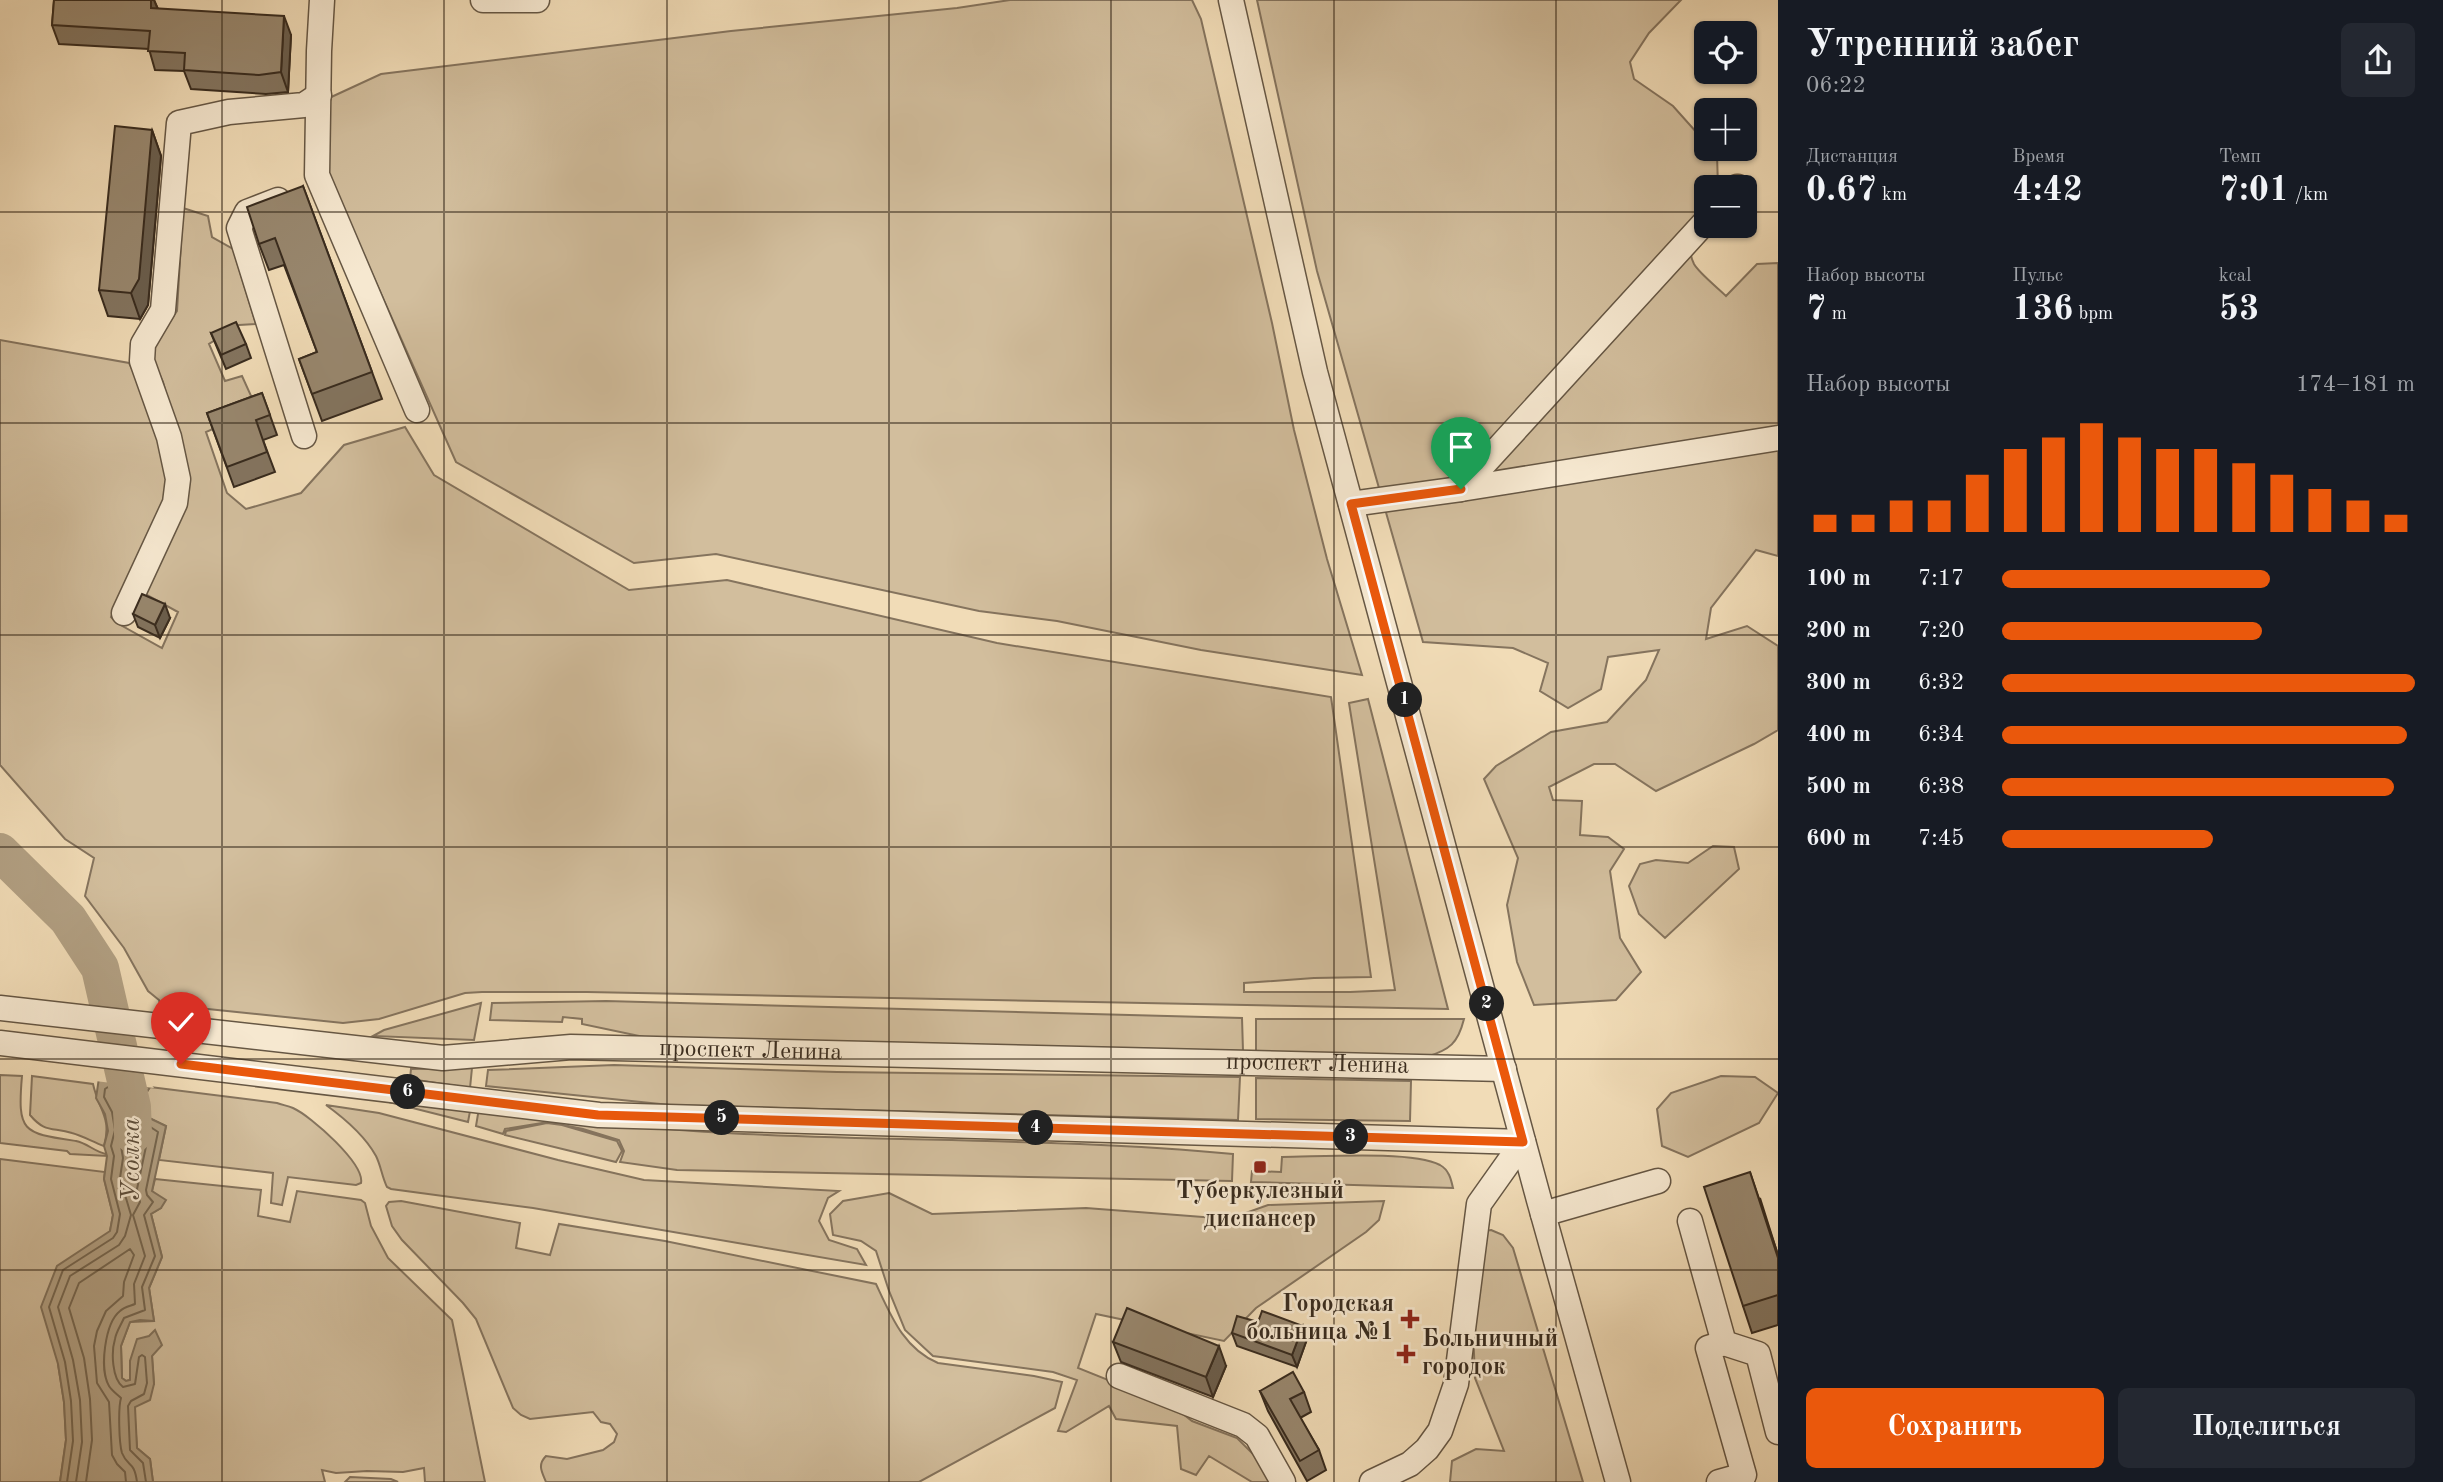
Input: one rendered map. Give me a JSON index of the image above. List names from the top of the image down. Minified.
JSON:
{"streets":{"street":["проспект Ленина"]},"water":["Усолка"],"places":{"transit":["Туберкулезный диспансер"],"health":["Городская больница №1","Больничный городок"]},"page":{"heading":["Утренний забег","06:22"],"map_buttons":["+","−"],"stats":[["Дистанция","0.67 km"],["Время","4:42"],["Темп","7:01 /km"],["Набор высоты","7 m"],["Пульс","136 bpm"],["kcal","53"]],"chart":["Набор высоты","174–181 m"],"list":[{"name":"100 m","note":"7:17"},{"name":"200 m","note":"7:20"},{"name":"300 m","note":"6:32"},{"name":"400 m","note":"6:34"},{"name":"500 m","note":"6:38"},{"name":"600 m","note":"7:45"}],"pins":["1","2","6","5","4","3"],"buttons":["Сохранить","Поделиться"]}}
